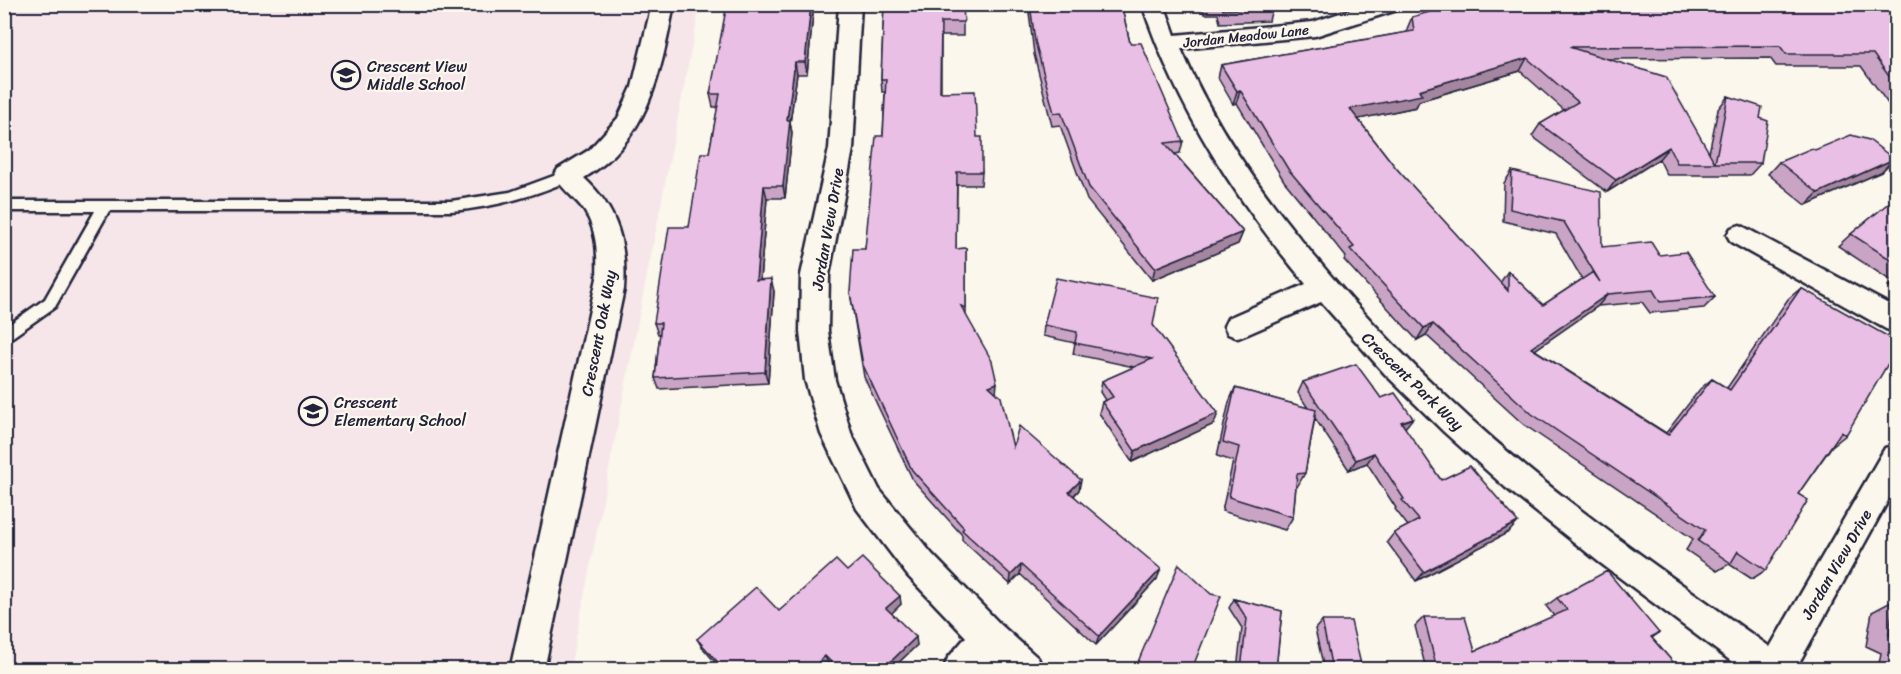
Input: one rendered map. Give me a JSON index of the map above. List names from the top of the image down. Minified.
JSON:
{"streets":{"street":["Jordan Meadow Lane","Jordan View Drive","Crescent Oak Way","Crescent Park Way"]},"crossings":[["Jordan Meadow Lane","Crescent Park Way"],["Jordan View Drive","Crescent Park Way"]],"places":{"school or university":["Crescent View Middle School","Crescent Elementary School"]}}
